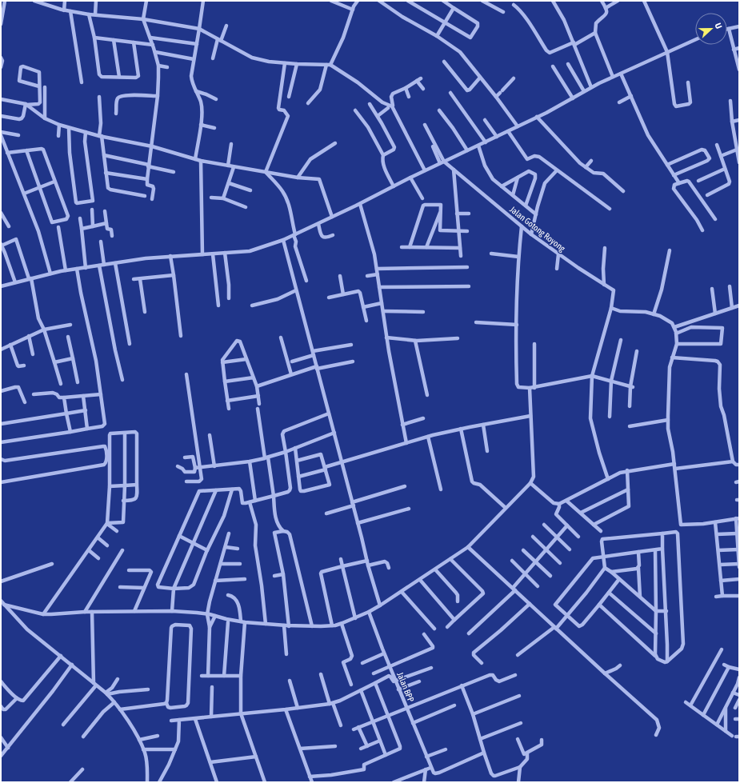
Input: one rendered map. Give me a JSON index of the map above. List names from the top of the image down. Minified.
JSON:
{"streets":{"street":["Jalan Gotong Royong","Jalan BPP"]},"north":"right"}
